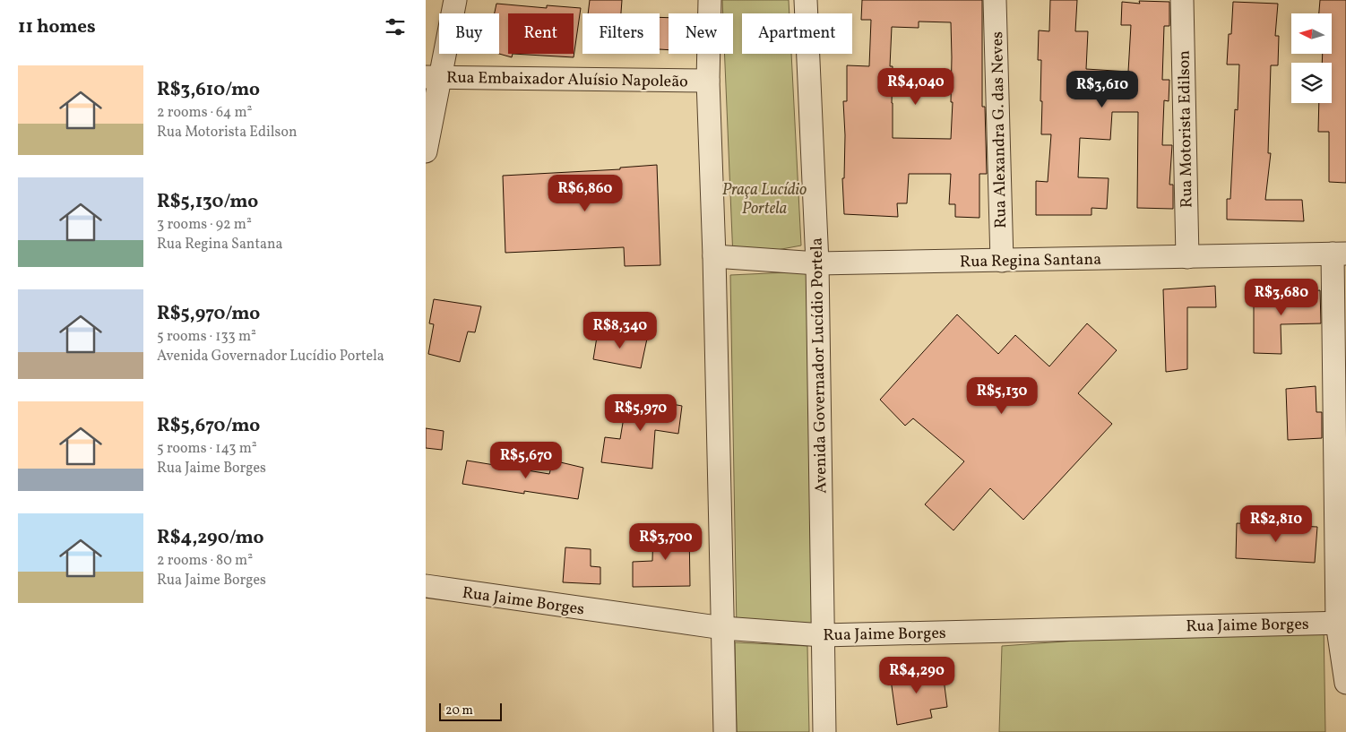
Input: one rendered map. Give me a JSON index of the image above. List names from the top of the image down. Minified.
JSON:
{"streets":{"street":["Rua Embaixador Aluísio Napoleão","Rua Motorista Edilson","Rua Alexandra G. das Neves","Rua Regina Santana","Avenida Governador Lucídio Portela","Rua Jaime Borges"]},"crossings":[["Rua Motorista Edilson","Rua Regina Santana"],["Rua Alexandra G. das Neves","Rua Regina Santana"],["Rua Regina Santana","Avenida Governador Lucídio Portela"],["Avenida Governador Lucídio Portela","Rua Jaime Borges"]],"parks":["Praça Lucídio Portela"],"scale_bar":"20 m","north":"left","page":{"heading":"11 homes","chip":["Buy","Rent","Filters","New","Apartment"],"list":[{"name":"R$3,610/mo","note":"2 rooms · 64 m² · Rua Motorista Edilson"},{"name":"R$5,130/mo","note":"3 rooms · 92 m² · Rua Regina Santana"},{"name":"R$5,970/mo","note":"5 rooms · 133 m² · Avenida Governador Lucídio Portela"},{"name":"R$5,670/mo","note":"5 rooms · 143 m² · Rua Jaime Borges"},{"name":"R$4,290/mo","note":"2 rooms · 80 m² · Rua Jaime Borges"}],"price":["R$4,040","R$3,610","R$6,860","R$3,680","R$8,340","R$5,130","R$5,970","R$5,670","R$2,810","R$3,700","R$4,290"],"scale":"20 m"}}
